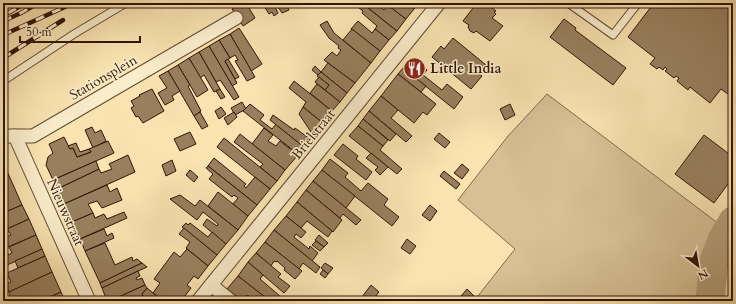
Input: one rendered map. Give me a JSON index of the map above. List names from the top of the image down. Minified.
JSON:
{"streets":{"street":["Stationsplein","Brielstraat","Nieuwstraat"]},"crossings":[["Stationsplein","Nieuwstraat"]],"places":{"restaurant":["Little India"]},"scale_bar":"50 m","north":"bottom right"}
